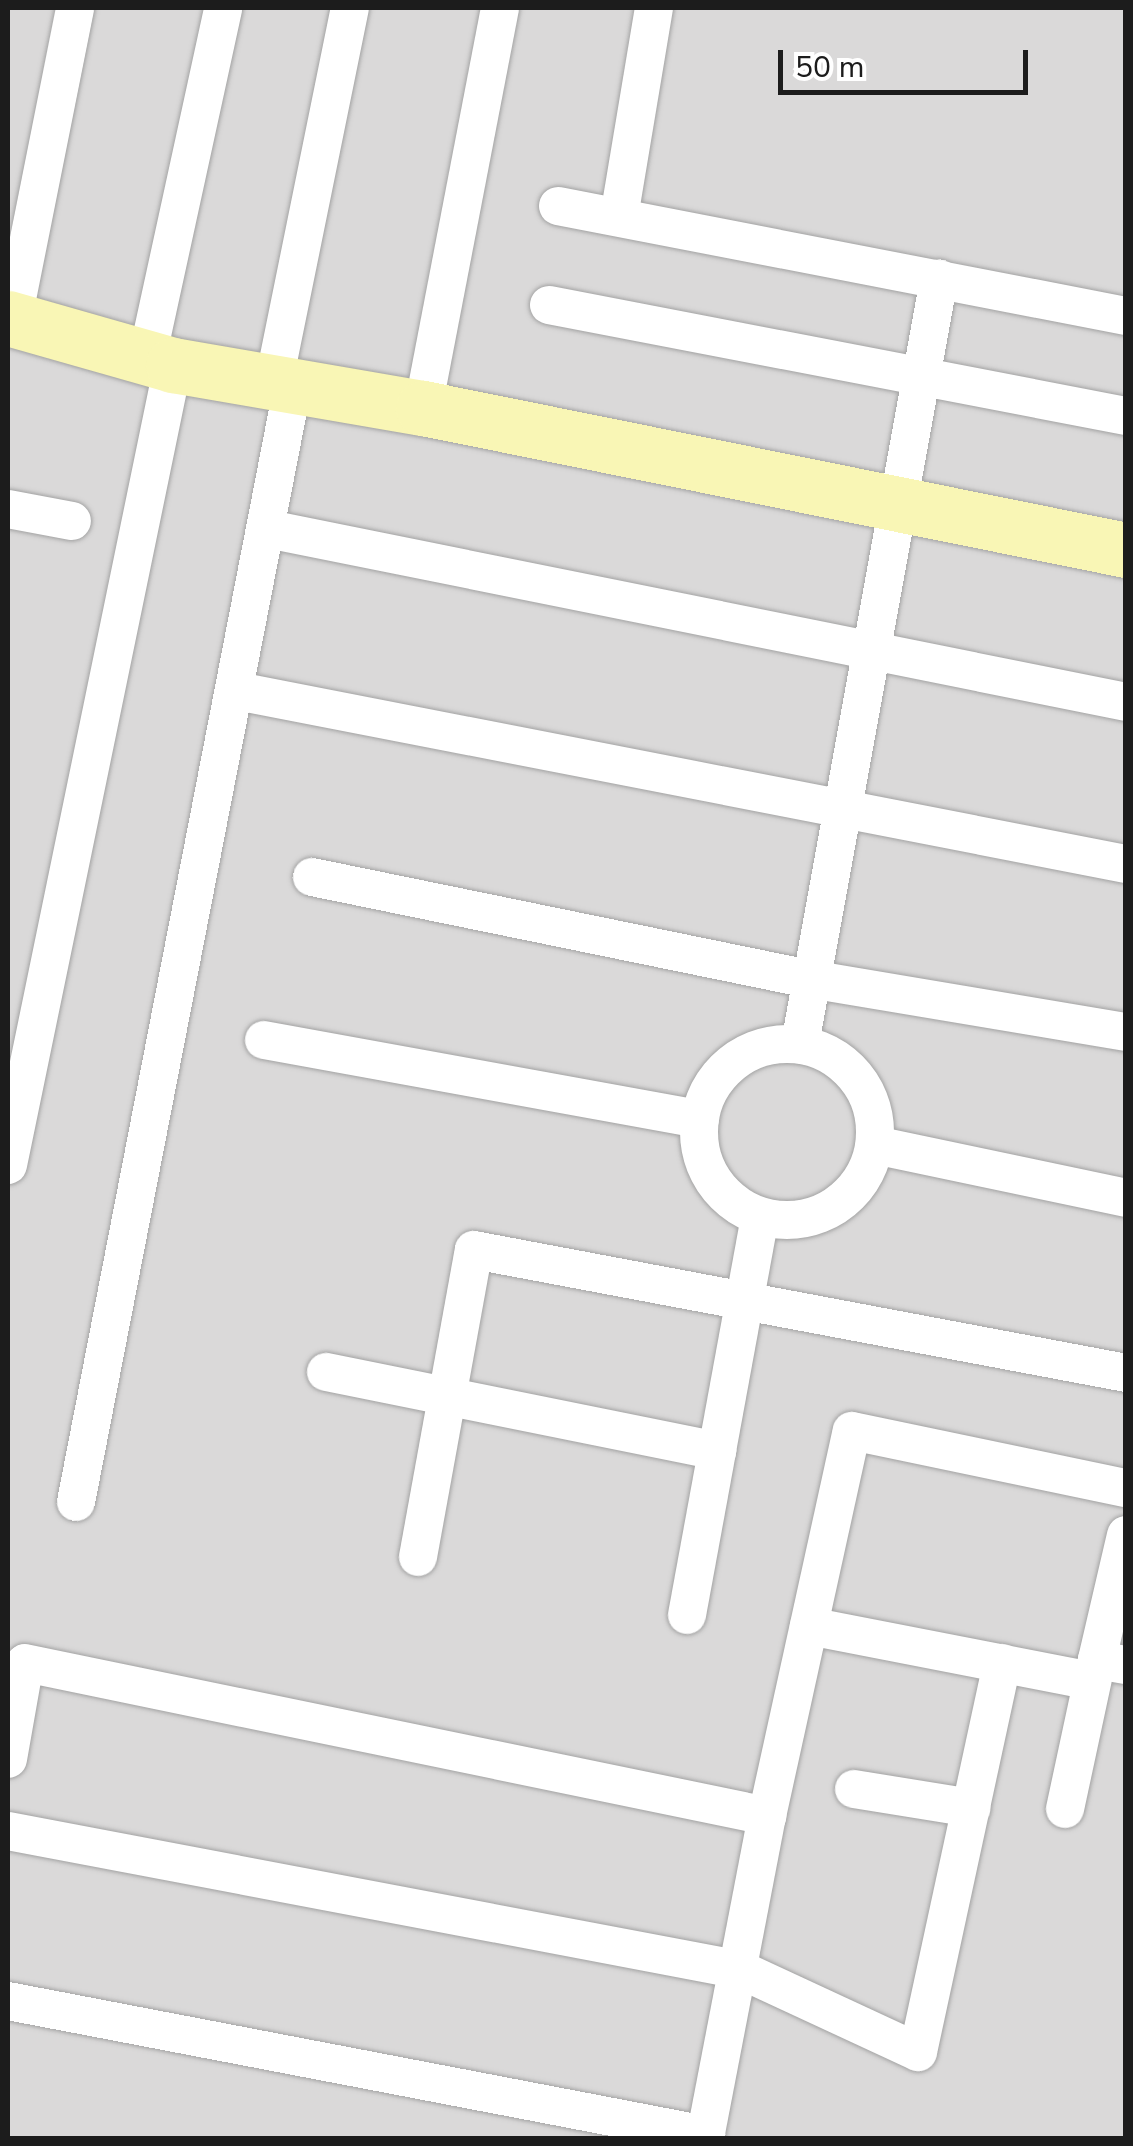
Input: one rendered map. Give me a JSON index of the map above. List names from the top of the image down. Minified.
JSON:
{"scale_bar":"50 m"}
